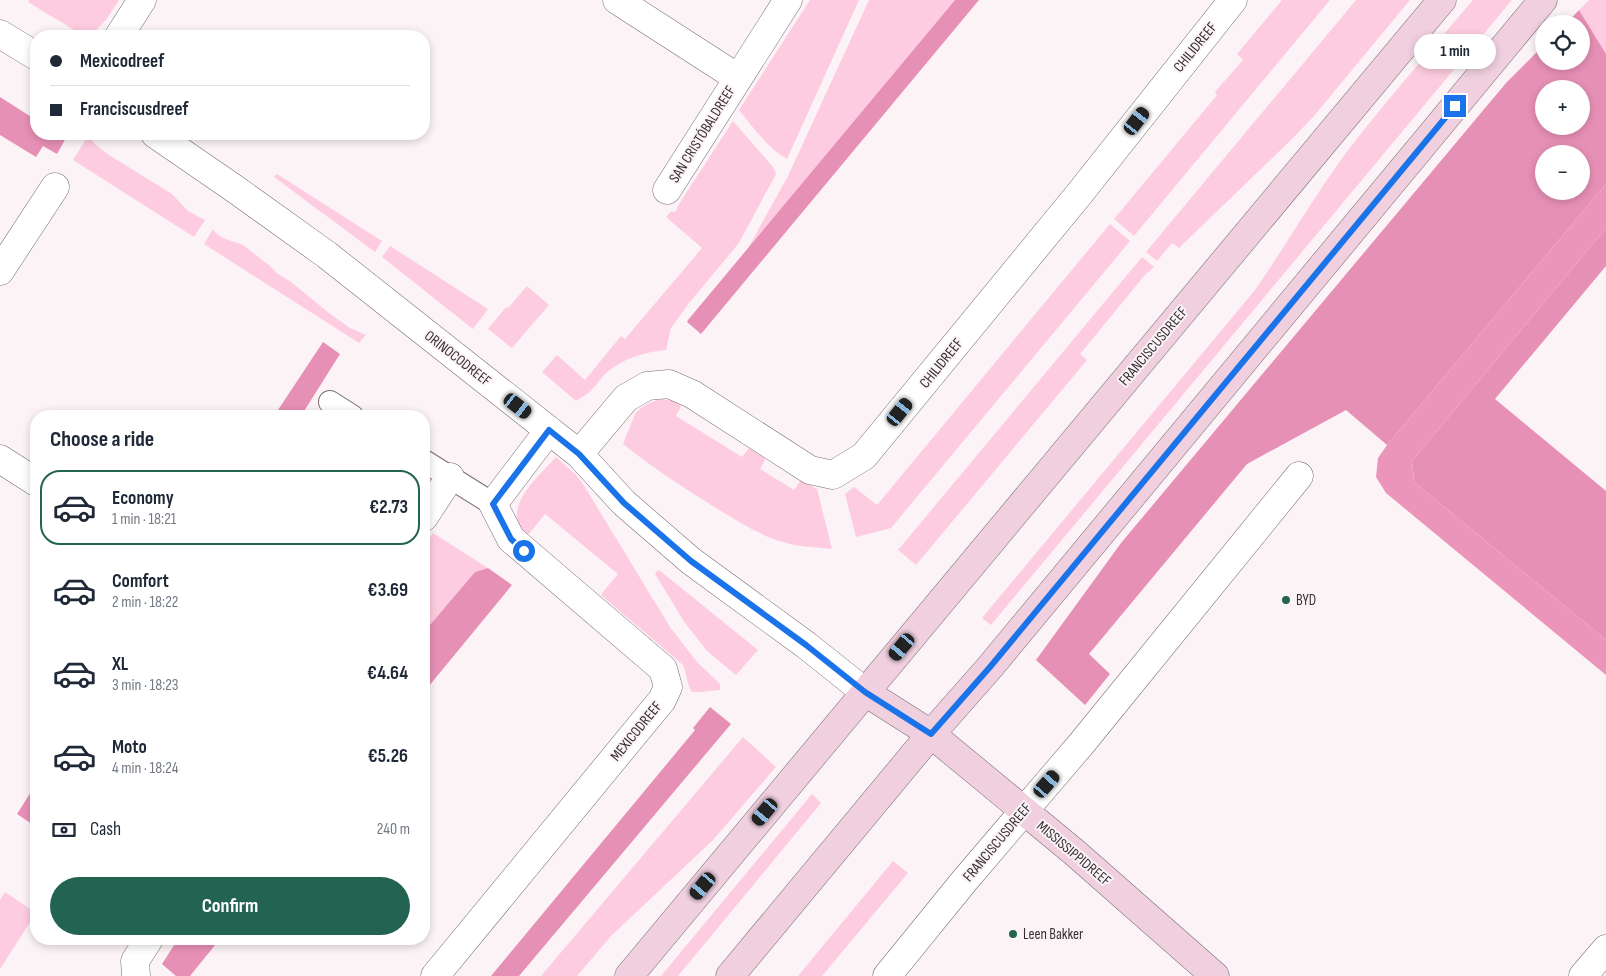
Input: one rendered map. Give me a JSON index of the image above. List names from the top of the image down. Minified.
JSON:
{"streets":{"main road":["FRANCISCUSDREEF","MISSISSIPPIDREEF"],"street":["CHILIDREEF","SAN CRISTÓBALDREEF","ORINOCODREEF","MEXICODREEF"]},"crossings":[["CHILIDREEF","ORINOCODREEF"],["FRANCISCUSDREEF","ORINOCODREEF"],["FRANCISCUSDREEF","MISSISSIPPIDREEF"]],"places":["BYD","Leen Bakker"],"page":{"map_buttons":["+","−"],"banner":["Mexicodreef","Franciscusdreef"],"bubble":"1 min","heading":"Choose a ride","list":[{"name":"Economy","note":"1 min · 18:21","value":"€2.73"},{"name":"Comfort","note":"2 min · 18:22","value":"€3.69"},{"name":"XL","note":"3 min · 18:23","value":"€4.64"},{"name":"Moto","note":"4 min · 18:24","value":"€5.26"}],"pay":["Cash","240 m"],"buttons":"Confirm"}}
